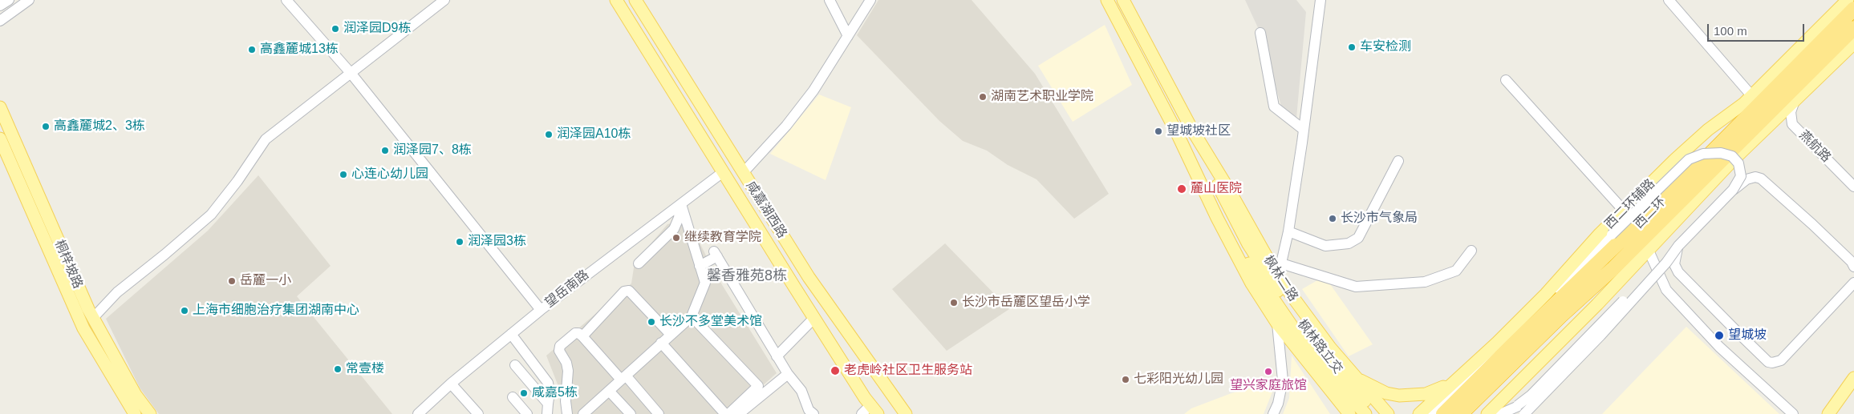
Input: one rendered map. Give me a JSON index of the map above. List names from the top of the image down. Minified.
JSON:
{"streets":{"highway":["西二环"],"main road":["西二环辅路","咸嘉湖西路","桐梓坡路","枫林二路","枫林路立交"],"street":["燕航路","望岳南路"]},"crossings":[["咸嘉湖西路","望岳南路"],["枫林二路","枫林路立交"]],"districts":["馨香雅苑8栋"],"places":["润泽园D9栋","车安检测","高鑫麓城13栋","湖南艺术职业学院","高鑫麓城2、3栋","望城坡社区","润泽园A10栋","润泽园7、8栋","心连心幼儿园","麓山医院","长沙市气象局","继续教育学院","润泽园3栋","岳麓一小","长沙市岳麓区望岳小学","上海市细胞治疗集团湖南中心","长沙不多堂美术馆","望城坡","常壹楼","老虎岭社区卫生服务站","望兴家庭旅馆","七彩阳光幼儿园","咸嘉5栋"],"scale_bar":"100 m"}
